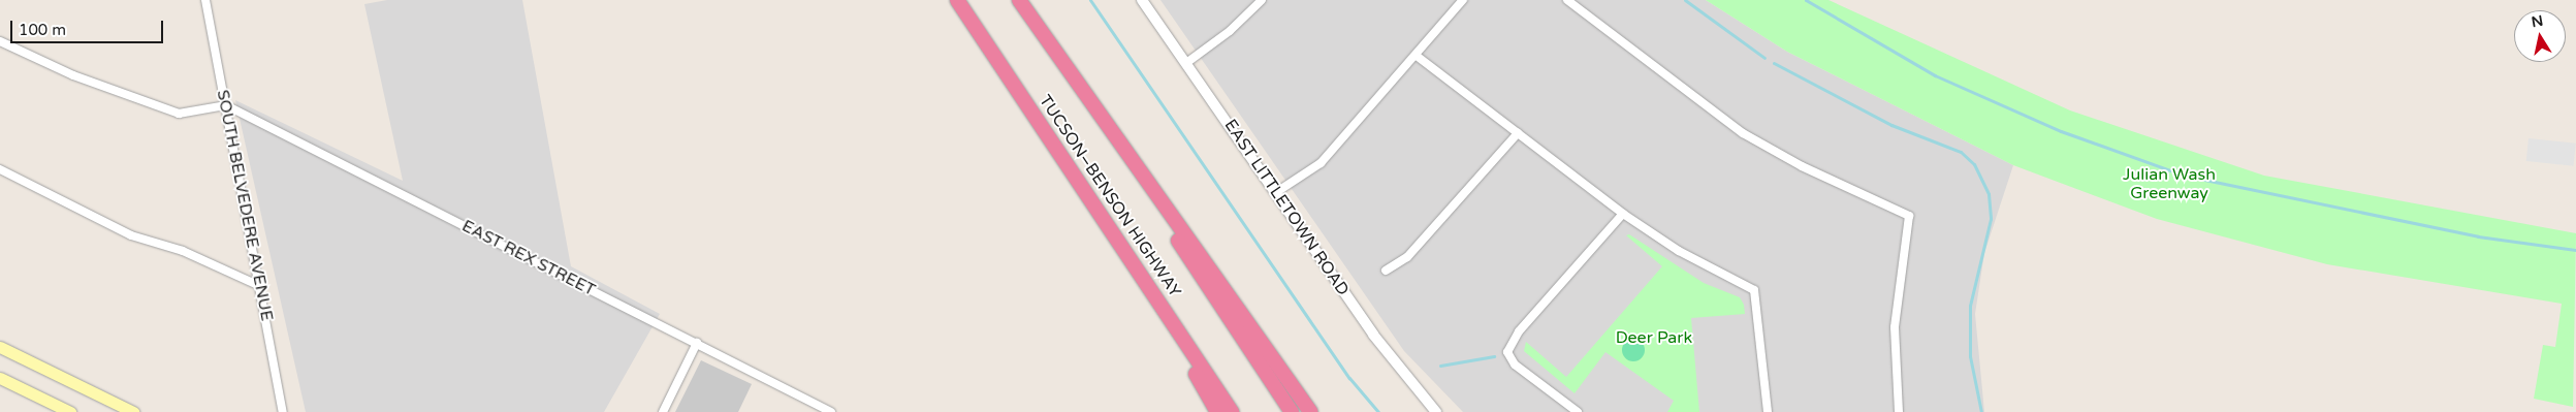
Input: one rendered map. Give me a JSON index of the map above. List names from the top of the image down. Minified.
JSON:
{"streets":{"highway":["TUCSON–BENSON HIGHWAY"],"street":["SOUTH BELVEDERE AVENUE","EAST LITTLETOWN ROAD","EAST REX STREET"]},"crossings":[["SOUTH BELVEDERE AVENUE","EAST REX STREET"]],"parks":["Julian Wash Greenway","Deer Park"],"scale_bar":"100 m","north":"top"}
